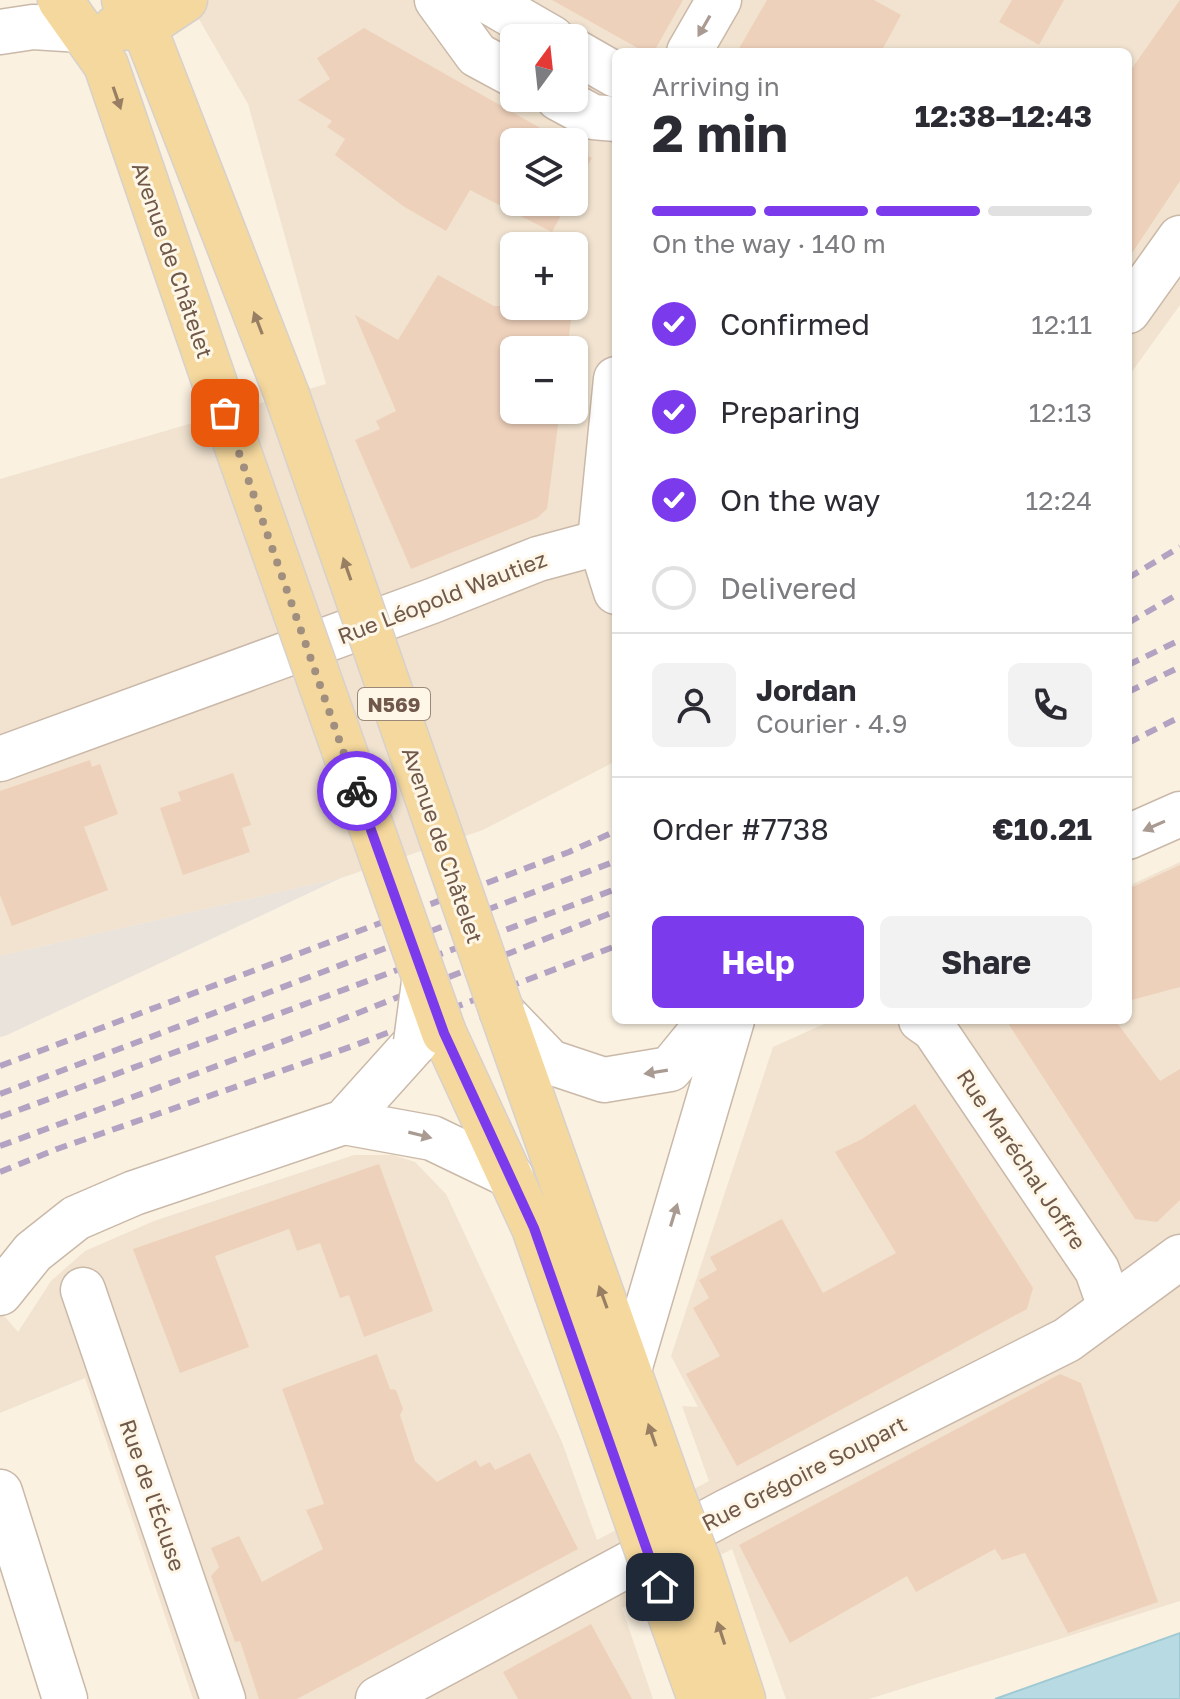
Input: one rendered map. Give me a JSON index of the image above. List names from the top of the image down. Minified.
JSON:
{"streets":{"main road":["Avenue de Châtelet","N569"],"street":["Rue Léopold Wautiez","Rue Maréchal Joffre","Rue Grégoire Soupart","Rue de l'Écluse"]},"crossings":[["Rue Maréchal Joffre","Rue Grégoire Soupart"]],"north":"top","page":{"map_buttons":["+","−"],"heading":["2 min","Arriving in","12:38–12:43"],"panel":["Jordan","Courier · 4.9","Order #7738","€10.21"],"bar":"On the way · 140 m","list":[["Confirmed","12:11"],["Preparing","12:13"],["On the way","12:24"],"Delivered"],"buttons":["Help","Share"]}}
